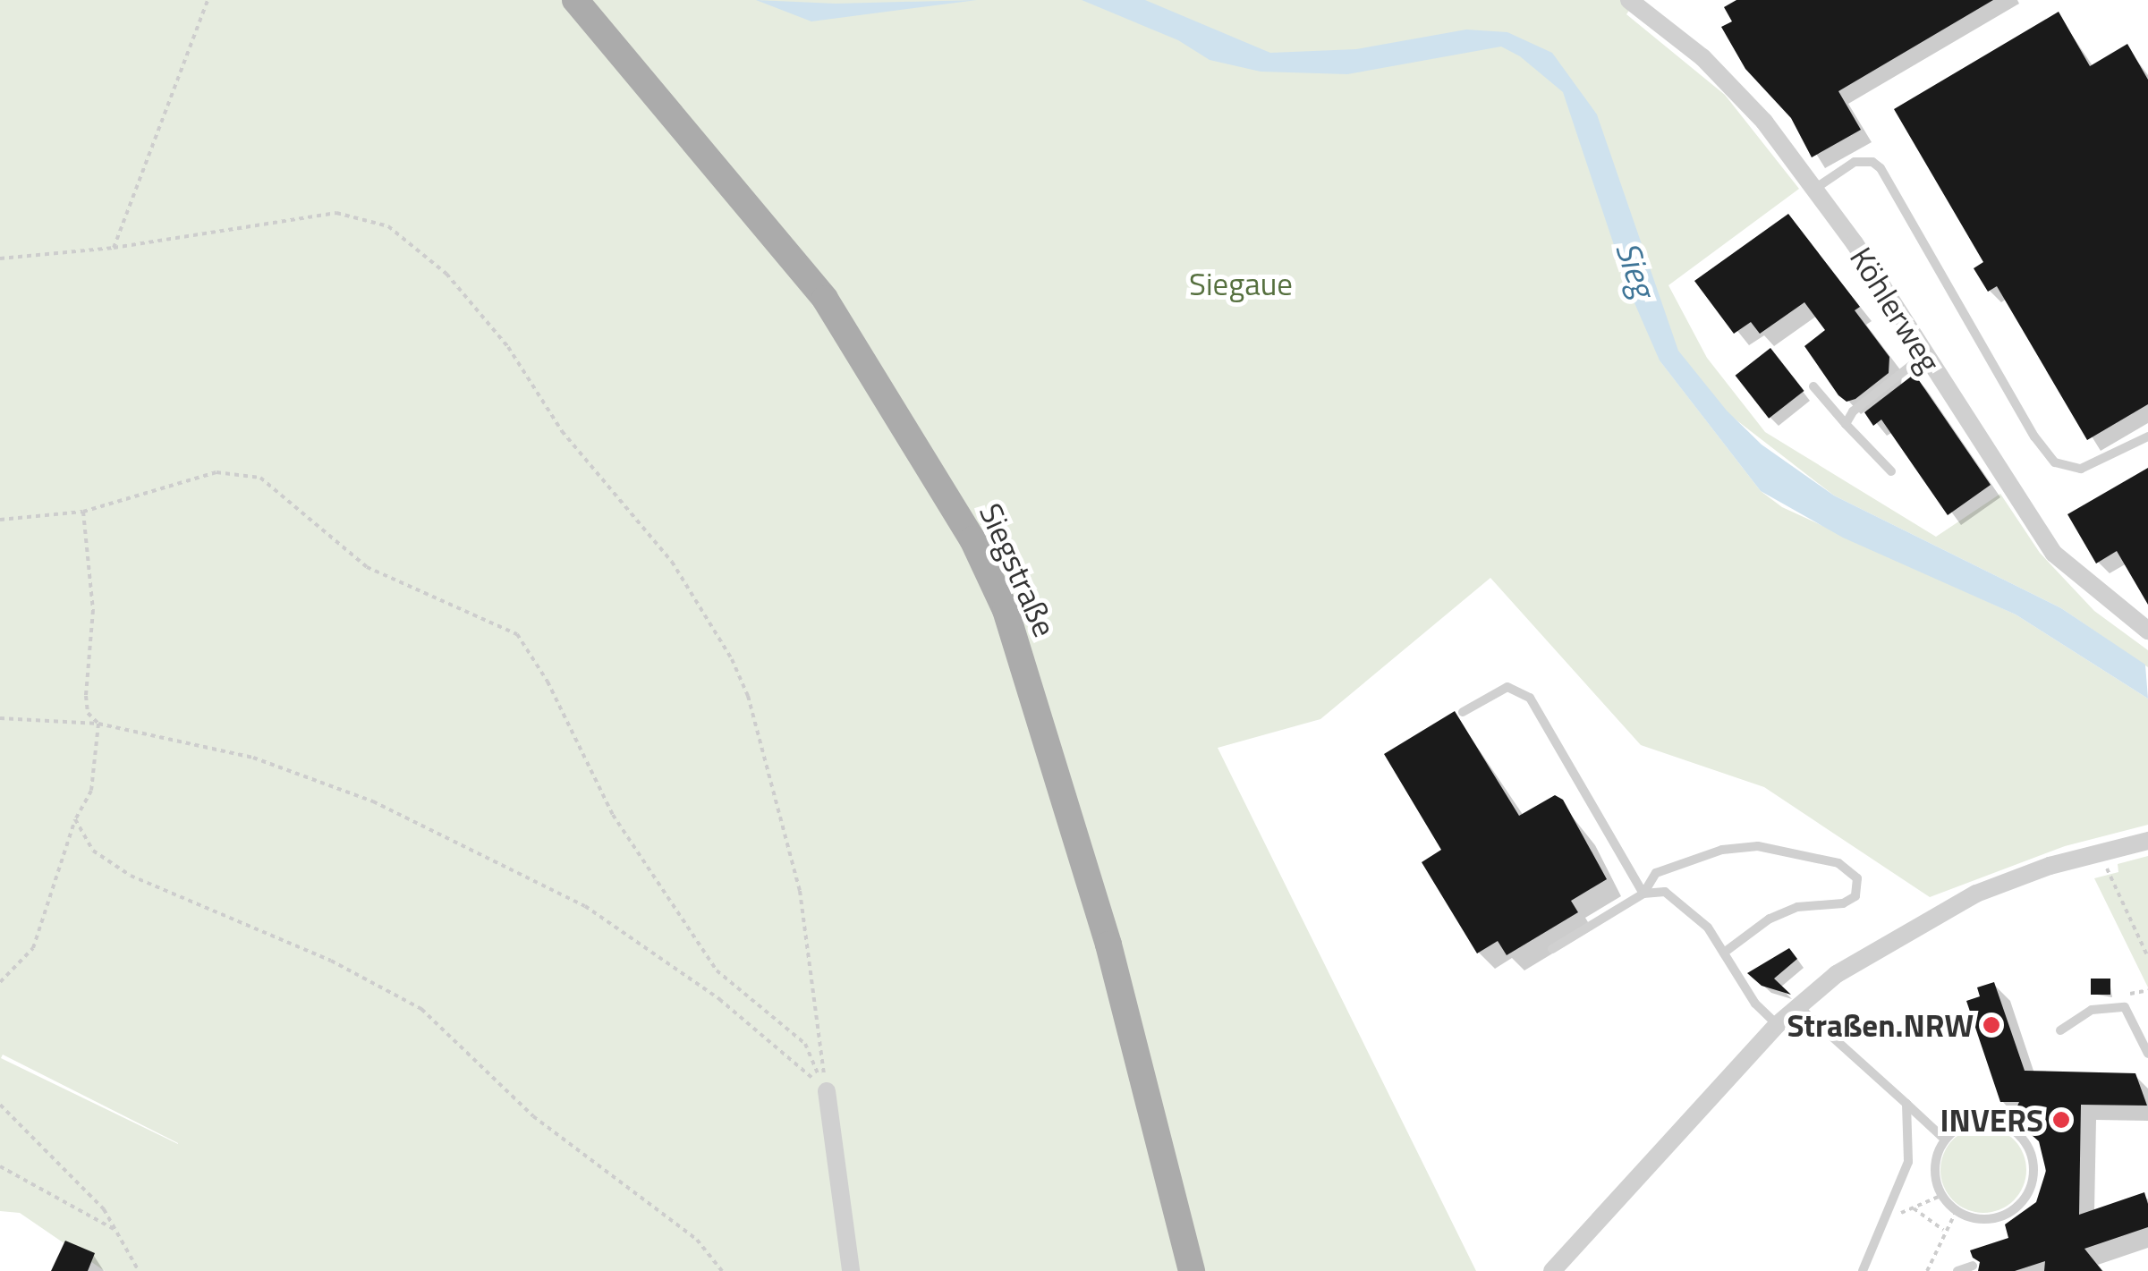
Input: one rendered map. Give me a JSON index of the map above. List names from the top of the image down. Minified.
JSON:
{"streets":{"main road":["Siegstraße"],"street":["Köhlerweg"]},"water":["Sieg"],"parks":["Siegaue"],"places":["Straßen.NRW","INVERS"]}
